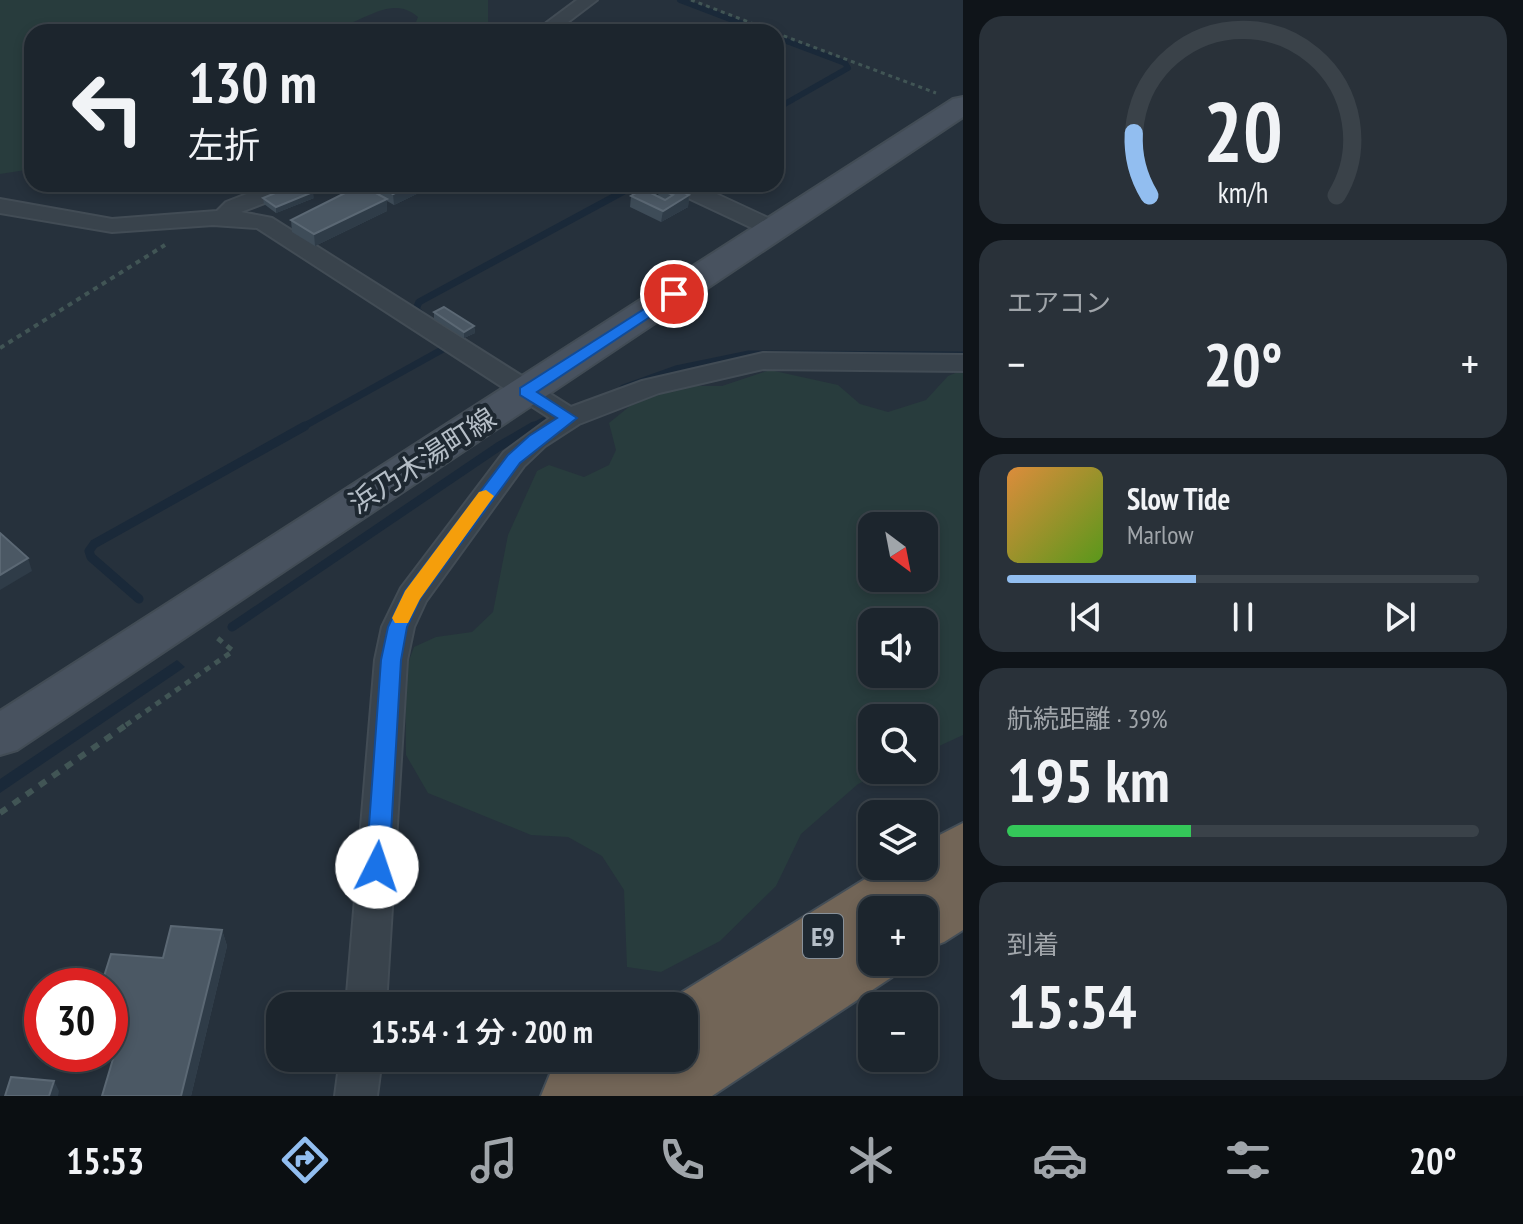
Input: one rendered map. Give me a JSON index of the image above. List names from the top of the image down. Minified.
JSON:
{"streets":{"highway":["E9"],"main road":["浜乃木湯町線"]},"north":"bottom right","page":{"turn":["130 m","左折"],"tile":["エアコン",["航続距離 · 39%","195 km"],["到着","15:54"]],"heat":["−","20°","+"],"song":["Slow Tide","Marlow"],"map_buttons":["+","−"],"limit":"30","trip":"15:54 · 1 分 · 200 m","tabs":["15:53","20°"],"gauge":["20","km/h"]}}
